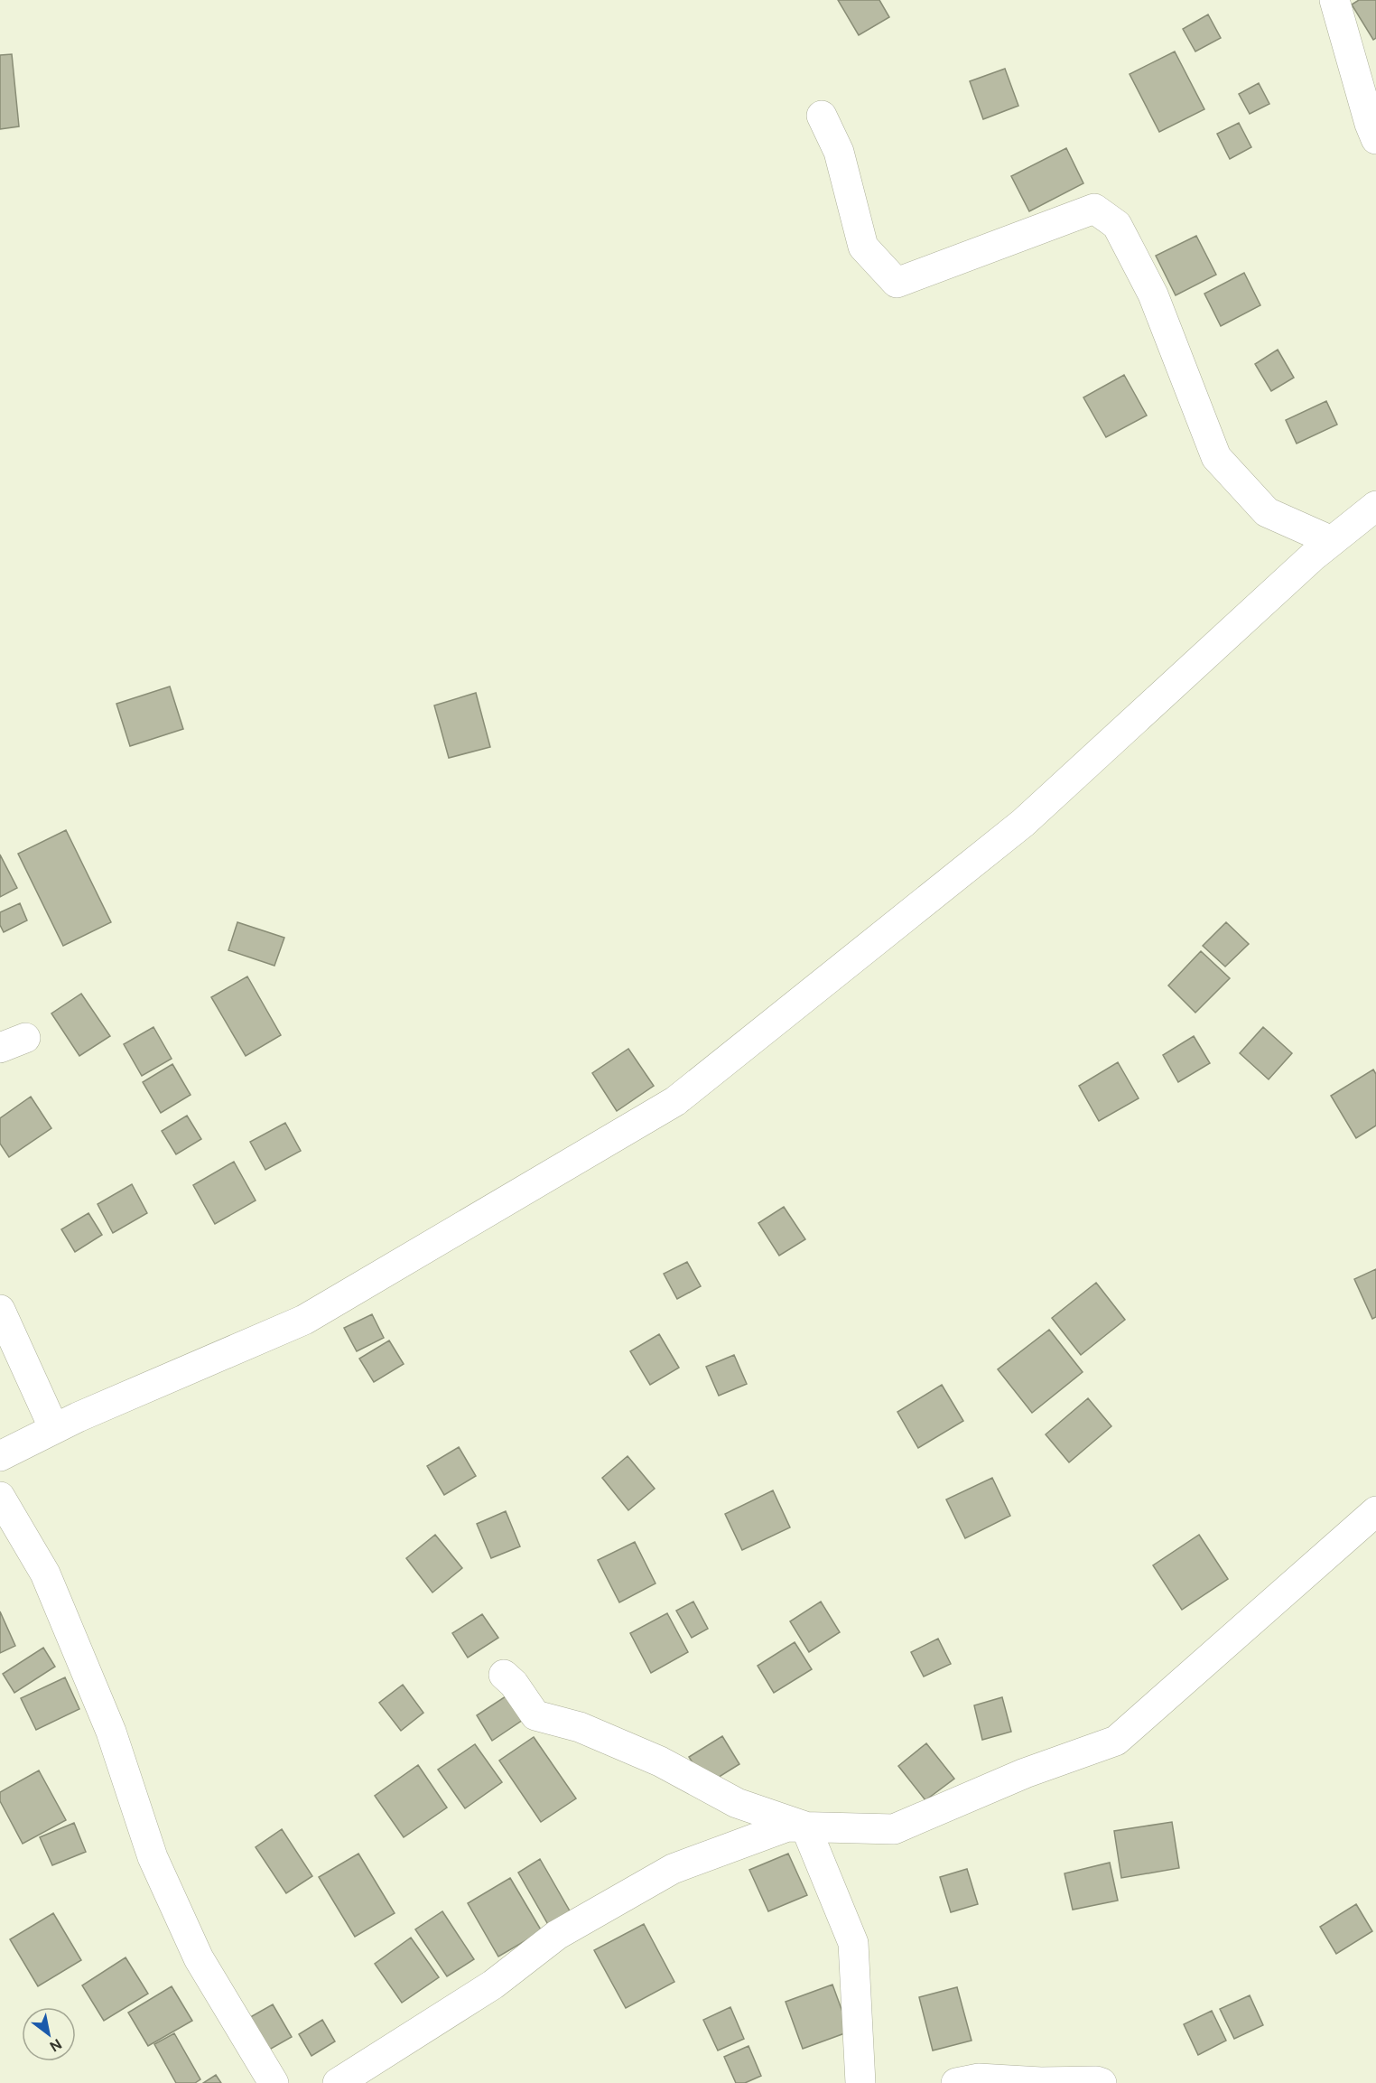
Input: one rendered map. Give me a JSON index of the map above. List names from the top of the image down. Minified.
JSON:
{"north":"bottom right"}
